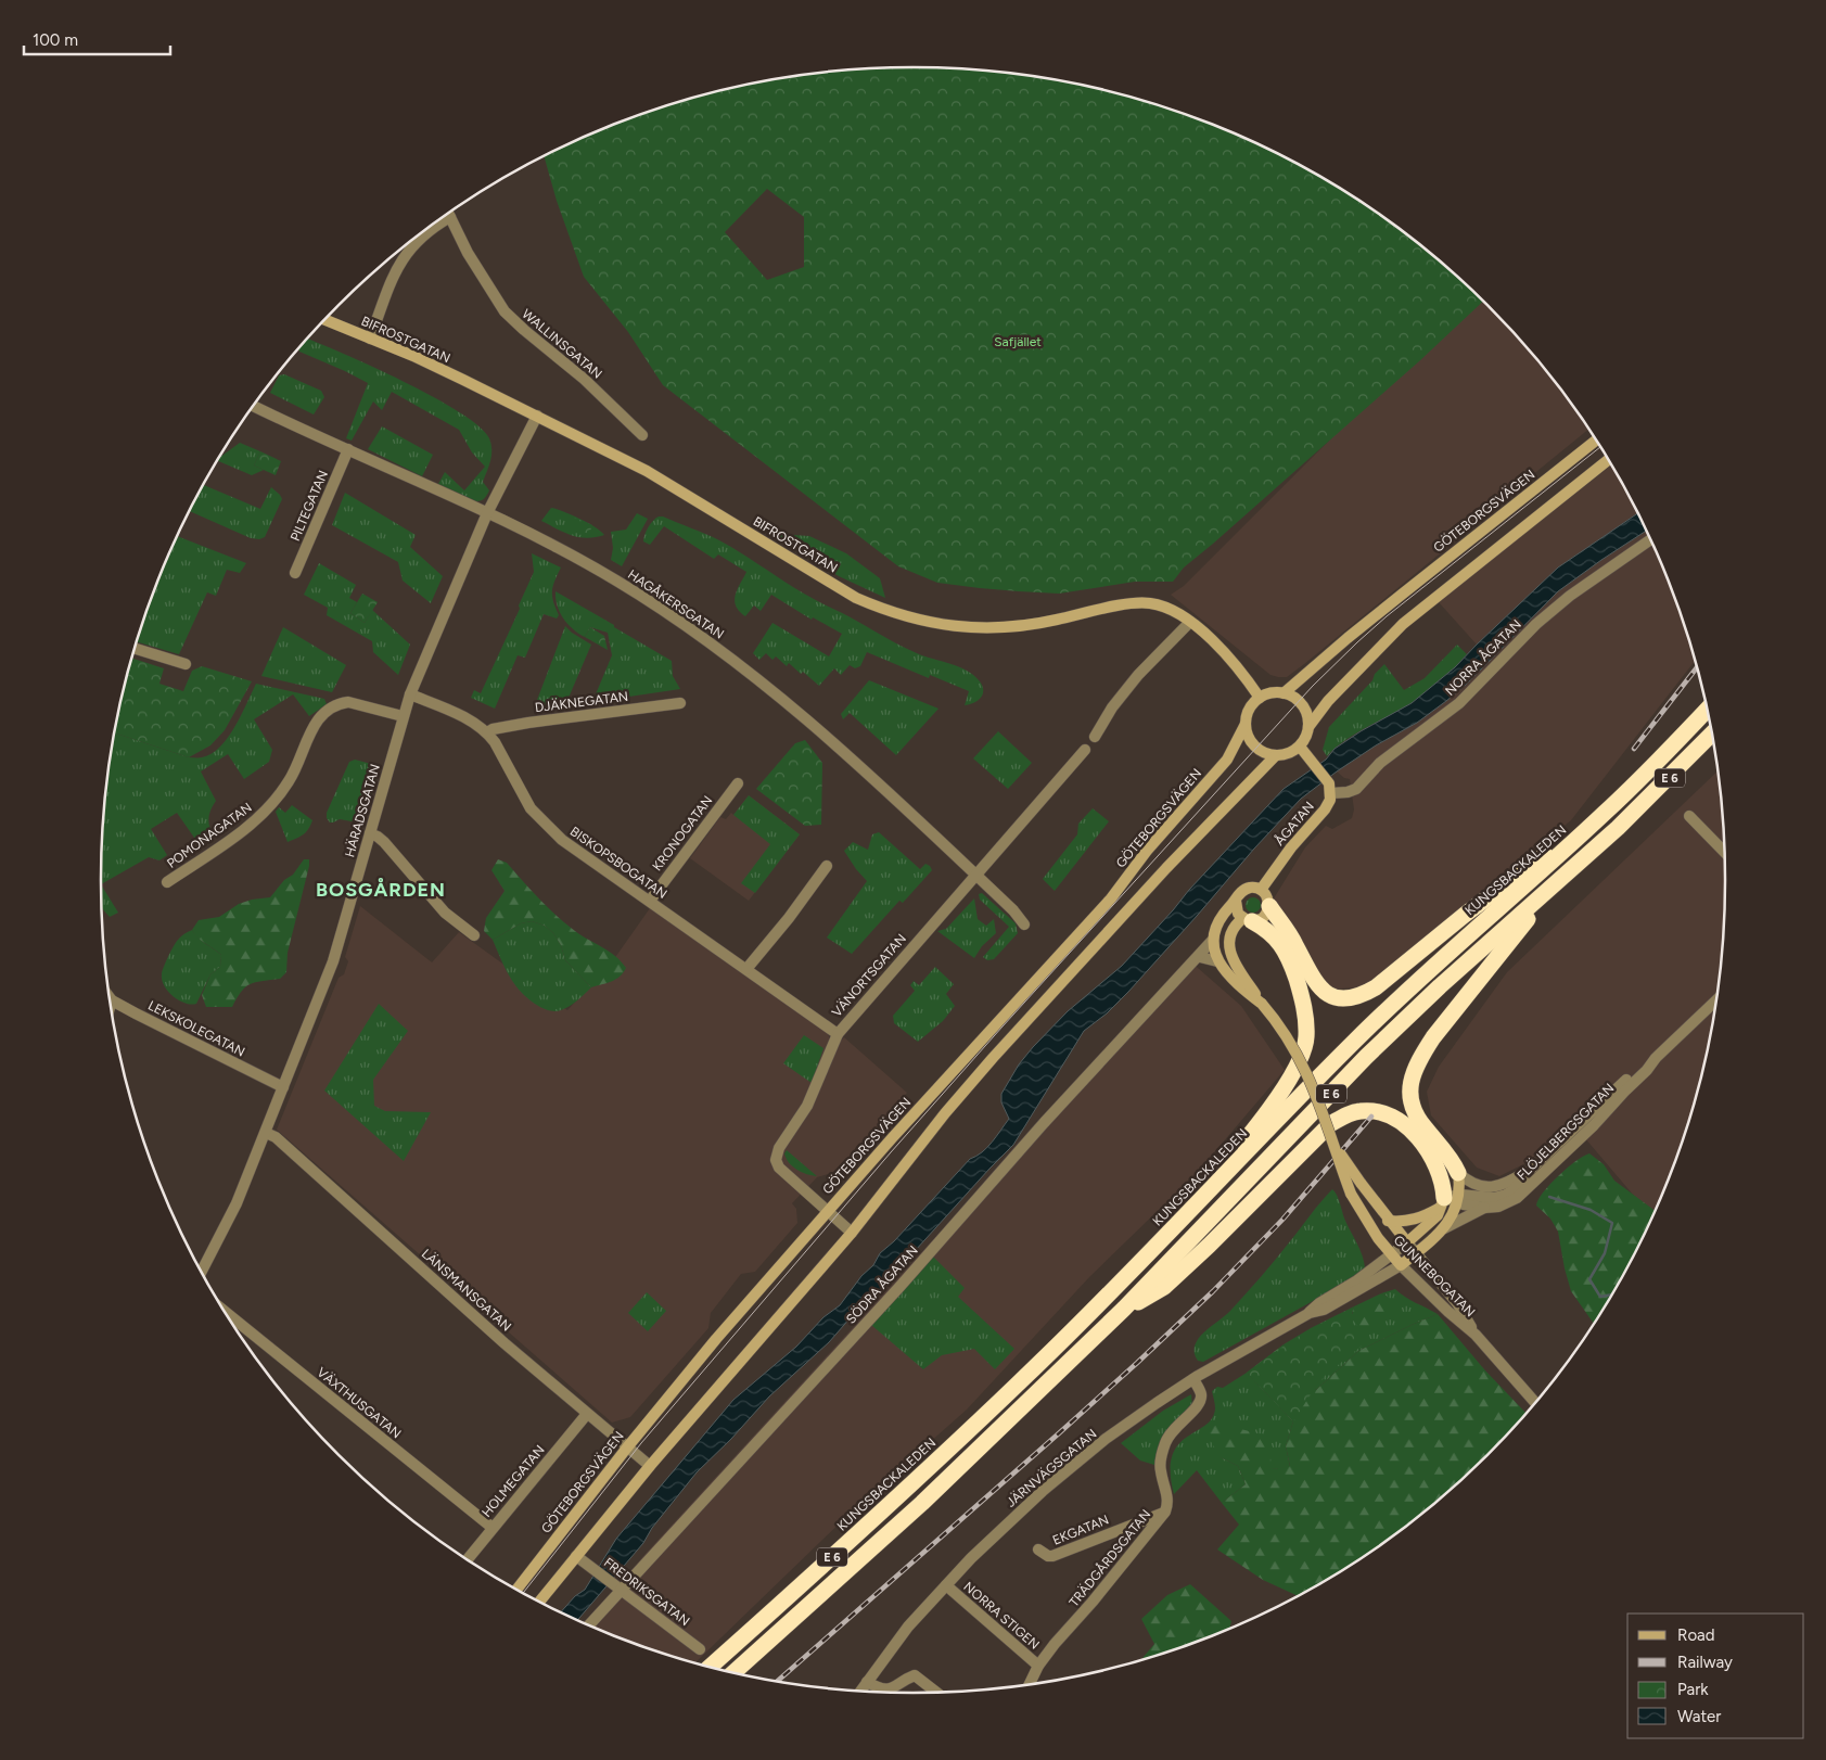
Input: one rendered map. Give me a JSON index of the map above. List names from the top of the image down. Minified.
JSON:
{"streets":{"highway":["E 6","KUNGSBACKALEDEN"],"main road":["BIFROSTGATAN","GÖTEBORGSVÄGEN","ÅGATAN","FLÖJELBERGSGATAN","GUNNEBOGATAN"],"street":["WALLINSGATAN","PILTEGATAN","HAGÅKERSGATAN","NORRA ÅGATAN","DJÄKNEGATAN","HÄRADSGATAN","KRONOGATAN","POMONAGATAN","BISKOPSBOGATAN","VÄNORTSGATAN","LEKSKOLEGATAN","SÖDRA ÅGATAN","LÄNSMANSGATAN","VÄXTHUSGATAN","JÄRNVÄGSGATAN","HOLMEGATAN","EKGATAN","TRÄDGÅRDSGATAN","FREDRIKSGATAN","NORRA STIGEN"]},"crossings":[["BIFROSTGATAN","GÖTEBORGSVÄGEN"],["BIFROSTGATAN","HÄRADSGATAN"],["PILTEGATAN","HAGÅKERSGATAN"],["GÖTEBORGSVÄGEN","VÄNORTSGATAN"],["GÖTEBORGSVÄGEN","LÄNSMANSGATAN"],["HAGÅKERSGATAN","HÄRADSGATAN"],["HAGÅKERSGATAN","VÄNORTSGATAN"],["NORRA ÅGATAN","ÅGATAN"],["DJÄKNEGATAN","BISKOPSBOGATAN"],["HÄRADSGATAN","POMONAGATAN"],["HÄRADSGATAN","BISKOPSBOGATAN"],["HÄRADSGATAN","LEKSKOLEGATAN"],["HÄRADSGATAN","LÄNSMANSGATAN"],["ÅGATAN","GUNNEBOGATAN"],["KRONOGATAN","BISKOPSBOGATAN"],["BISKOPSBOGATAN","VÄNORTSGATAN"],["FLÖJELBERGSGATAN","GUNNEBOGATAN"],["FLÖJELBERGSGATAN","JÄRNVÄGSGATAN"],["GUNNEBOGATAN","JÄRNVÄGSGATAN"],["SÖDRA ÅGATAN","FREDRIKSGATAN"],["LÄNSMANSGATAN","HOLMEGATAN"],["VÄXTHUSGATAN","HOLMEGATAN"],["JÄRNVÄGSGATAN","TRÄDGÅRDSGATAN"],["JÄRNVÄGSGATAN","NORRA STIGEN"],["EKGATAN","TRÄDGÅRDSGATAN"],["TRÄDGÅRDSGATAN","NORRA STIGEN"]],"districts":["BOSGÅRDEN"],"parks":["Safjället"],"legend":["Road","Railway","Park","Water"],"scale_bar":"100 m"}
